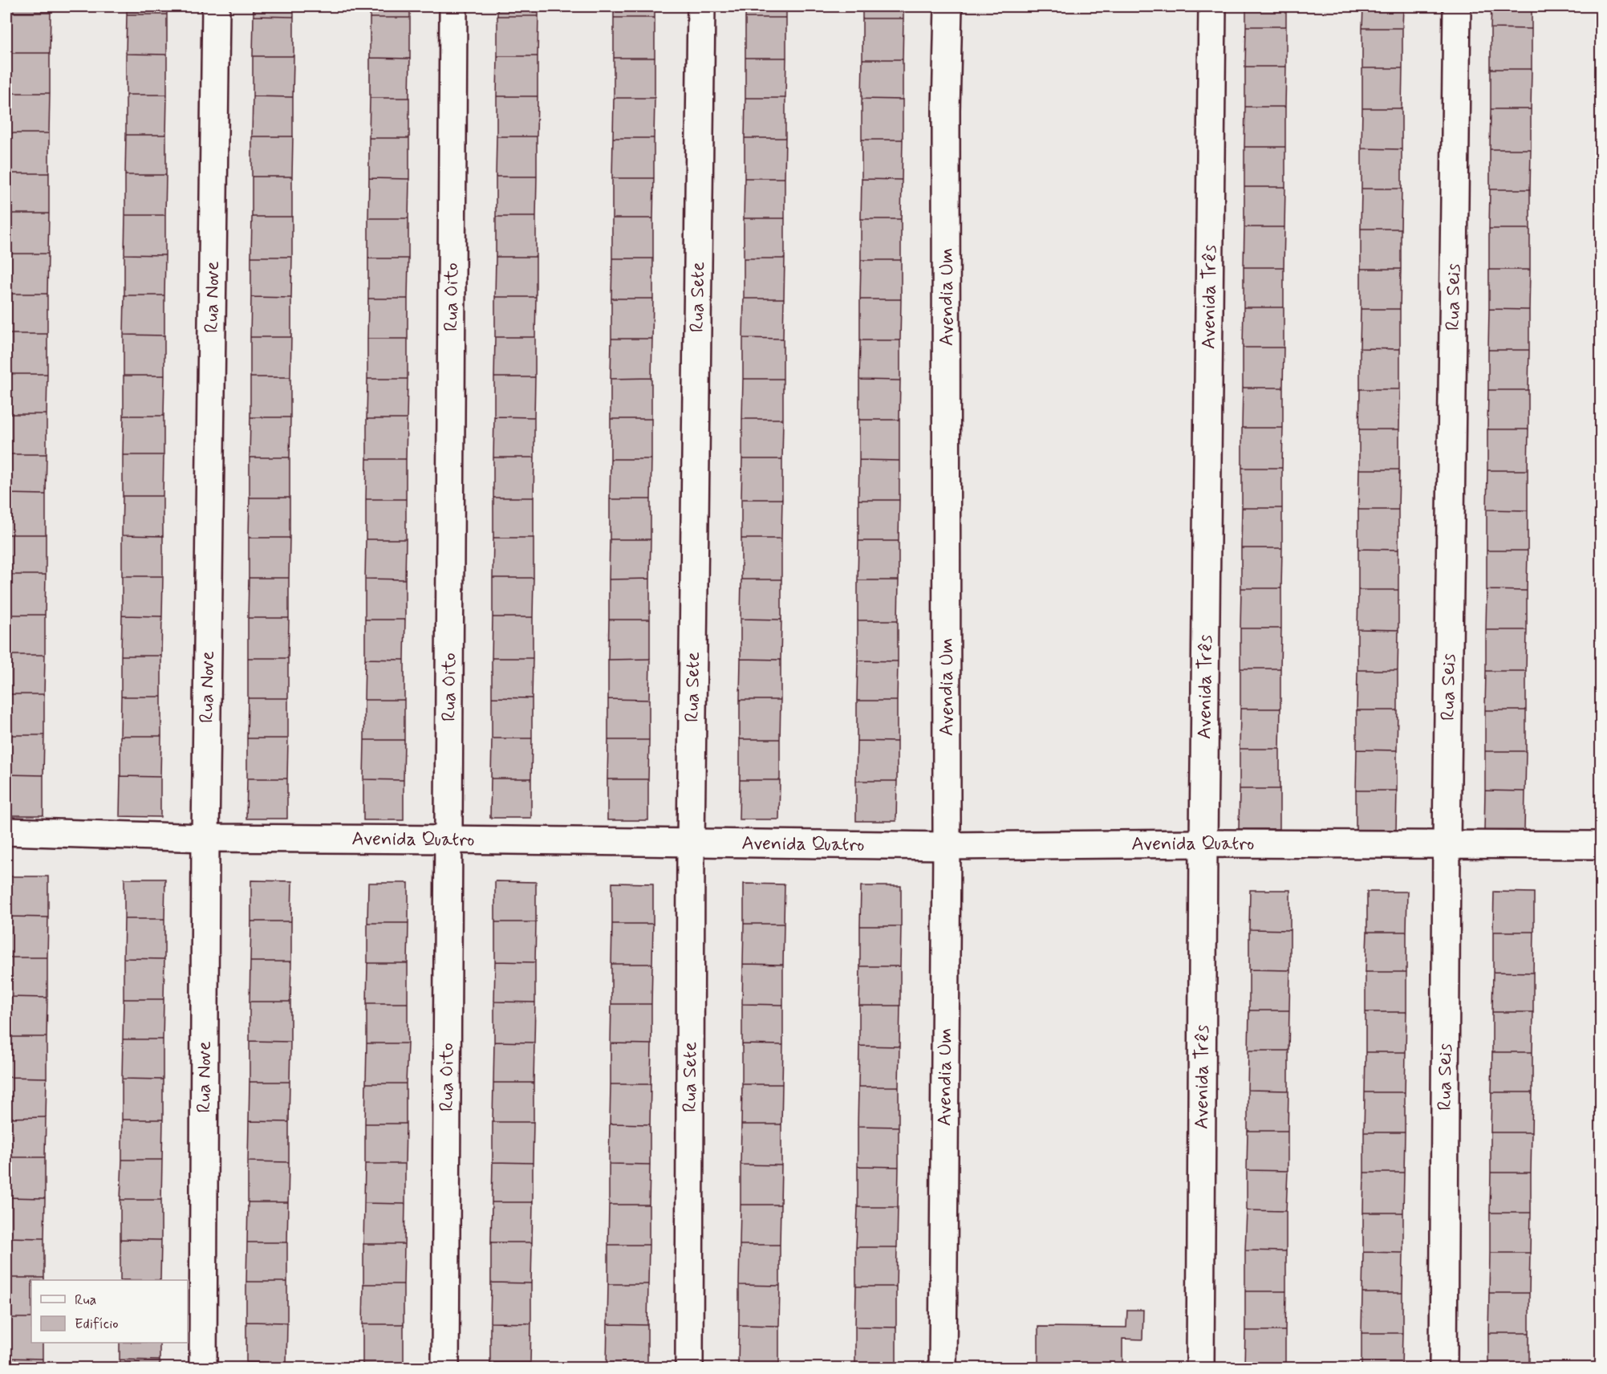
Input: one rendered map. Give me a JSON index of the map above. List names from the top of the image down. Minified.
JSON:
{"streets":{"street":["Rua Nove","Rua Oito","Rua Sete","Avendia Um","Avenida Três","Rua Seis","Avenida Quatro"]},"crossings":[["Rua Nove","Avenida Quatro"],["Rua Oito","Avenida Quatro"],["Rua Sete","Avenida Quatro"],["Avendia Um","Avenida Quatro"],["Avenida Três","Avenida Quatro"],["Rua Seis","Avenida Quatro"]],"legend":["Rua","Edifício"]}
